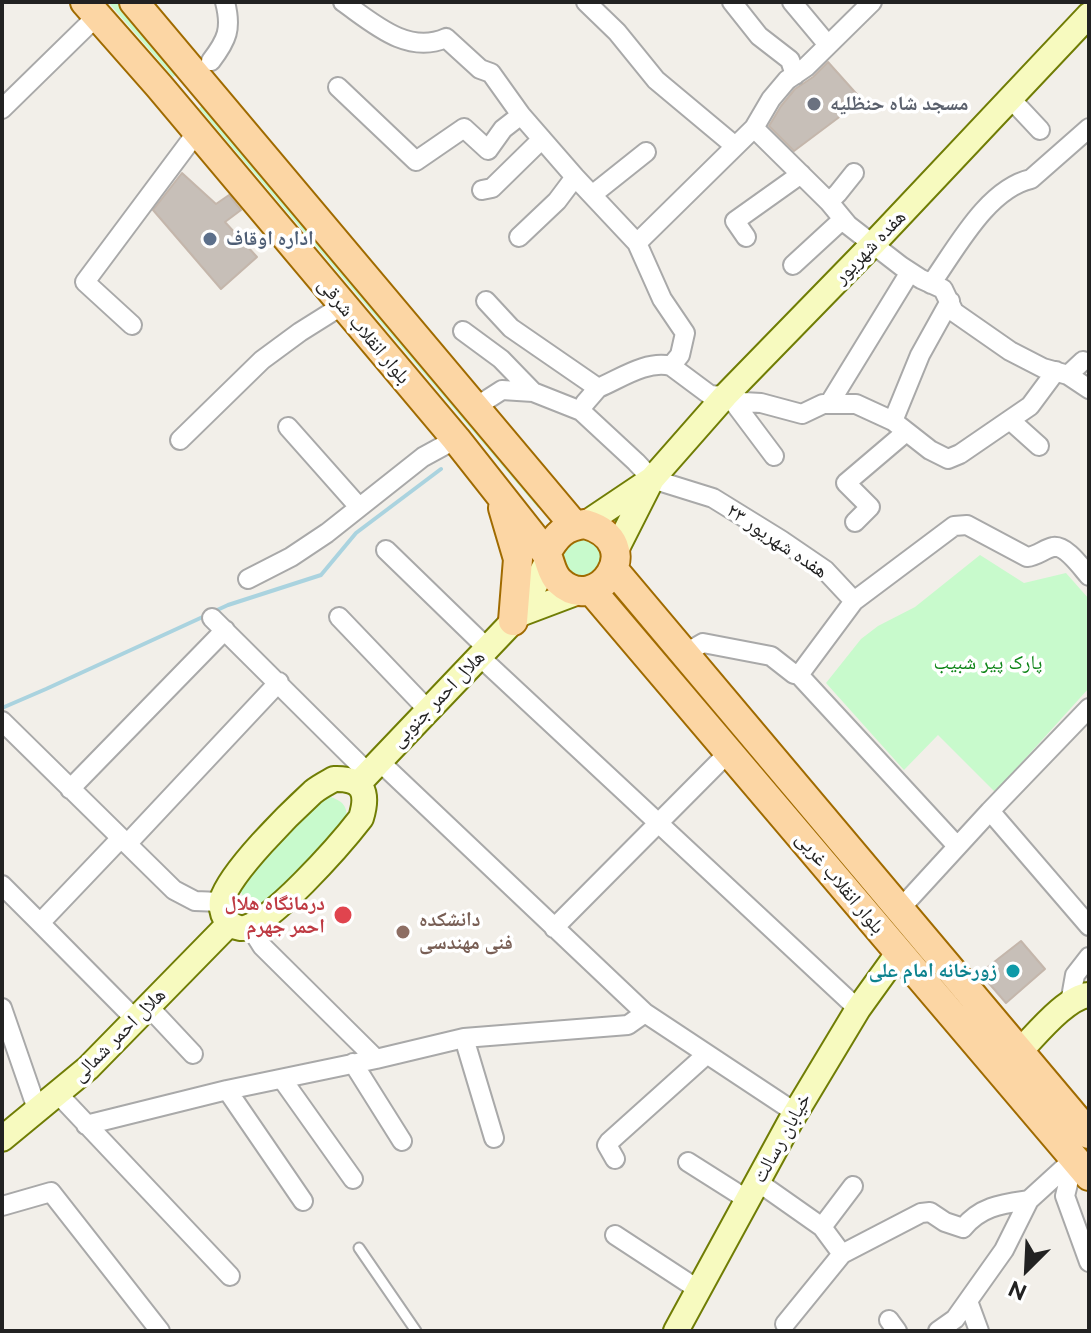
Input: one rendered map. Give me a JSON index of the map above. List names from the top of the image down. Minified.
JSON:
{"streets":{"main road":["هفده شهریور","بلوار انقلاب شرقی","هلال احمر جنوبی","بلوار انقلاب غربی","هلال احمر شمالی","خیابان رسالت"],"street":["هفده شهریور ۲۳"]},"crossings":[["هفده شهریور","بلوار انقلاب شرقی"],["هفده شهریور","هفده شهریور ۲۳"],["هفده شهریور","هلال احمر جنوبی"],["هفده شهریور","بلوار انقلاب غربی"],["بلوار انقلاب شرقی","هلال احمر جنوبی"],["بلوار انقلاب شرقی","بلوار انقلاب غربی"],["هلال احمر جنوبی","بلوار انقلاب غربی"],["بلوار انقلاب غربی","خیابان رسالت"]],"parks":["پارک پیر شبیب"],"places":["مسجد شاه حنظلیه","اداره اوقاف","درمانگاه هلال احمر جهرم","دانشکده فنی مهندسی","زورخانه امام علی"],"north":"bottom left"}
